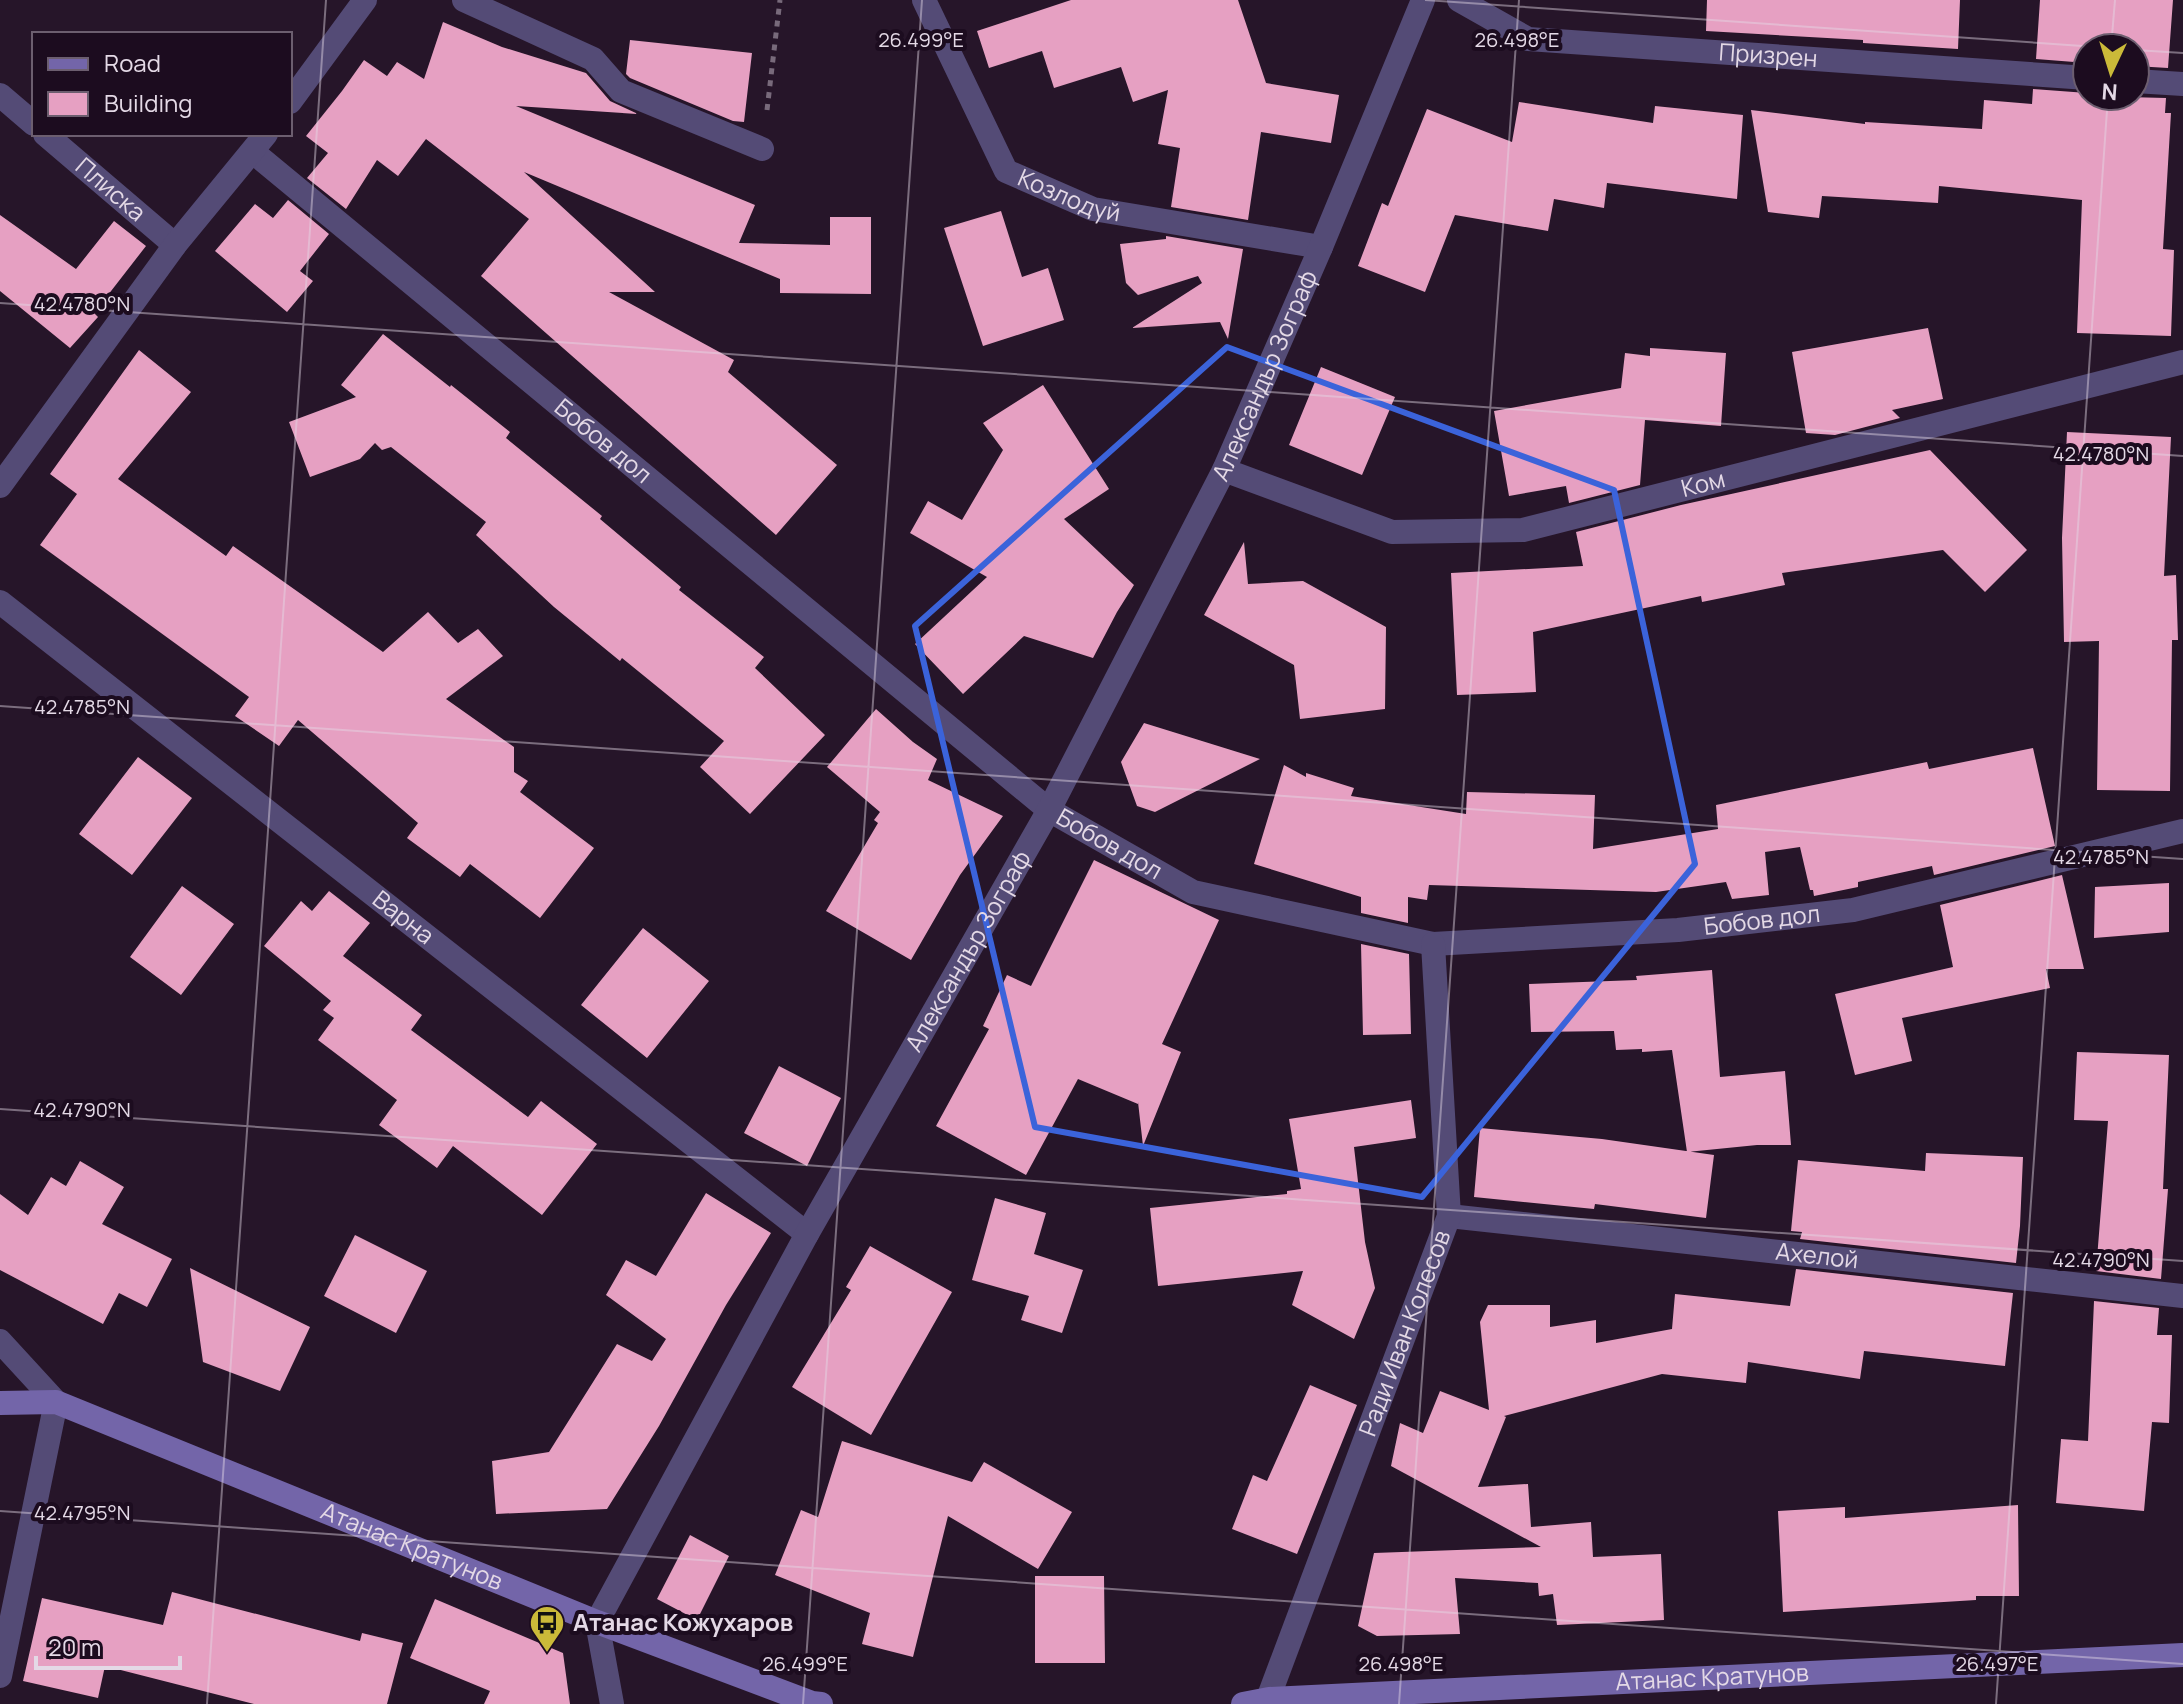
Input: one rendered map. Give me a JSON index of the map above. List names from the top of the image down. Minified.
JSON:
{"streets":{"street":["Призрен","Плиска","Козлодуй","Александър Зограф","Бобов дол","Ком","Варна","Ахелой","Ради Иван Колесов","Атанас Кратунов"]},"crossings":[["Козлодуй","Александър Зограф"],["Александър Зограф","Бобов дол"],["Александър Зограф","Ком"],["Александър Зограф","Варна"],["Александър Зограф","Атанас Кратунов"],["Бобов дол","Ради Иван Колесов"],["Ахелой","Ради Иван Колесов"],["Ради Иван Колесов","Атанас Кратунов"]],"places":{"bus stop":["Атанас Кожухаров"]},"legend":["Road","Building"],"scale_bar":"20 m","north":"bottom","coordinates":["26.499°E","26.498°E","42.4780°N","42.4785°N","42.4790°N","42.4795°N","26.497°E"]}
